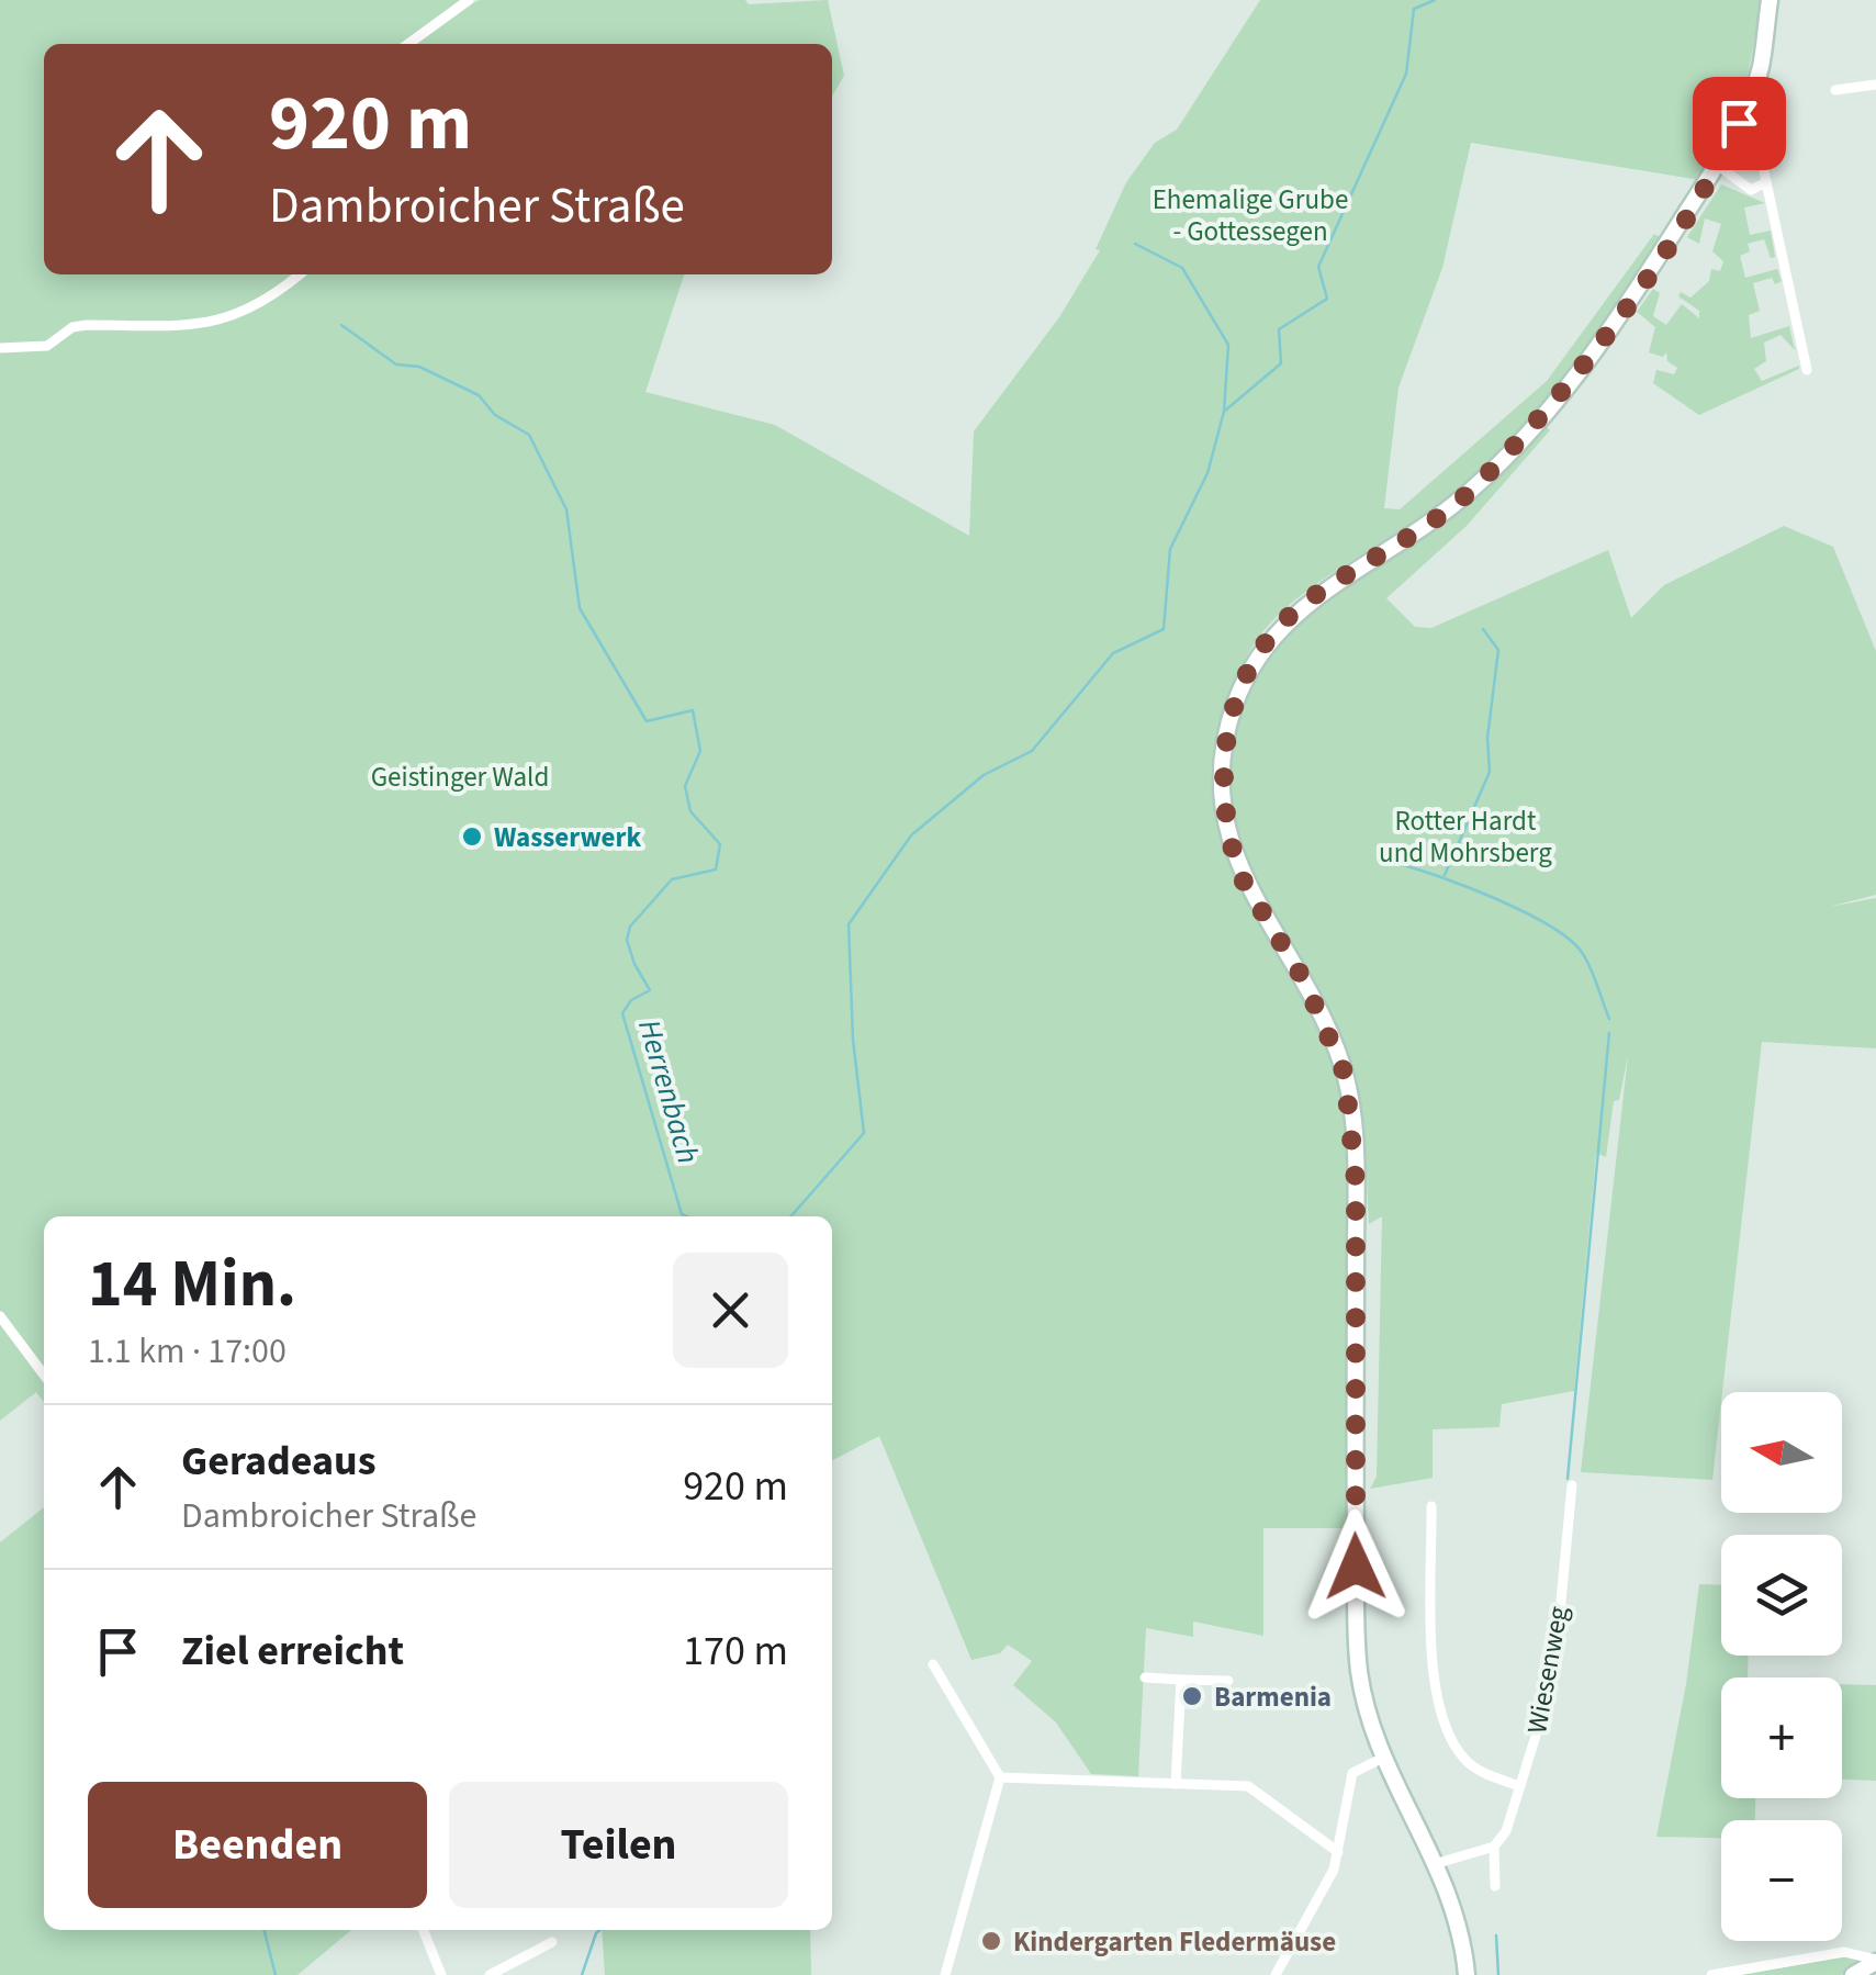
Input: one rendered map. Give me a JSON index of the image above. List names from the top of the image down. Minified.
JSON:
{"streets":{"street":["Wiesenweg"]},"water":["Herrenbach"],"parks":["Ehemalige Grube - Gottessegen","Geistinger Wald","Rotter Hardt und Mohrsberg"],"places":["Wasserwerk","Barmenia","Kindergarten Fledermäuse"],"north":"left","page":{"turn":["920 m","Dambroicher Straße"],"heading":["14 Min.","1.1 km · 17:00"],"map_buttons":["+","−"],"list":[{"name":"Geradeaus","note":"Dambroicher Straße","value":"920 m"},{"name":"Ziel erreicht","value":"170 m"}],"buttons":["Beenden","Teilen"]}}
